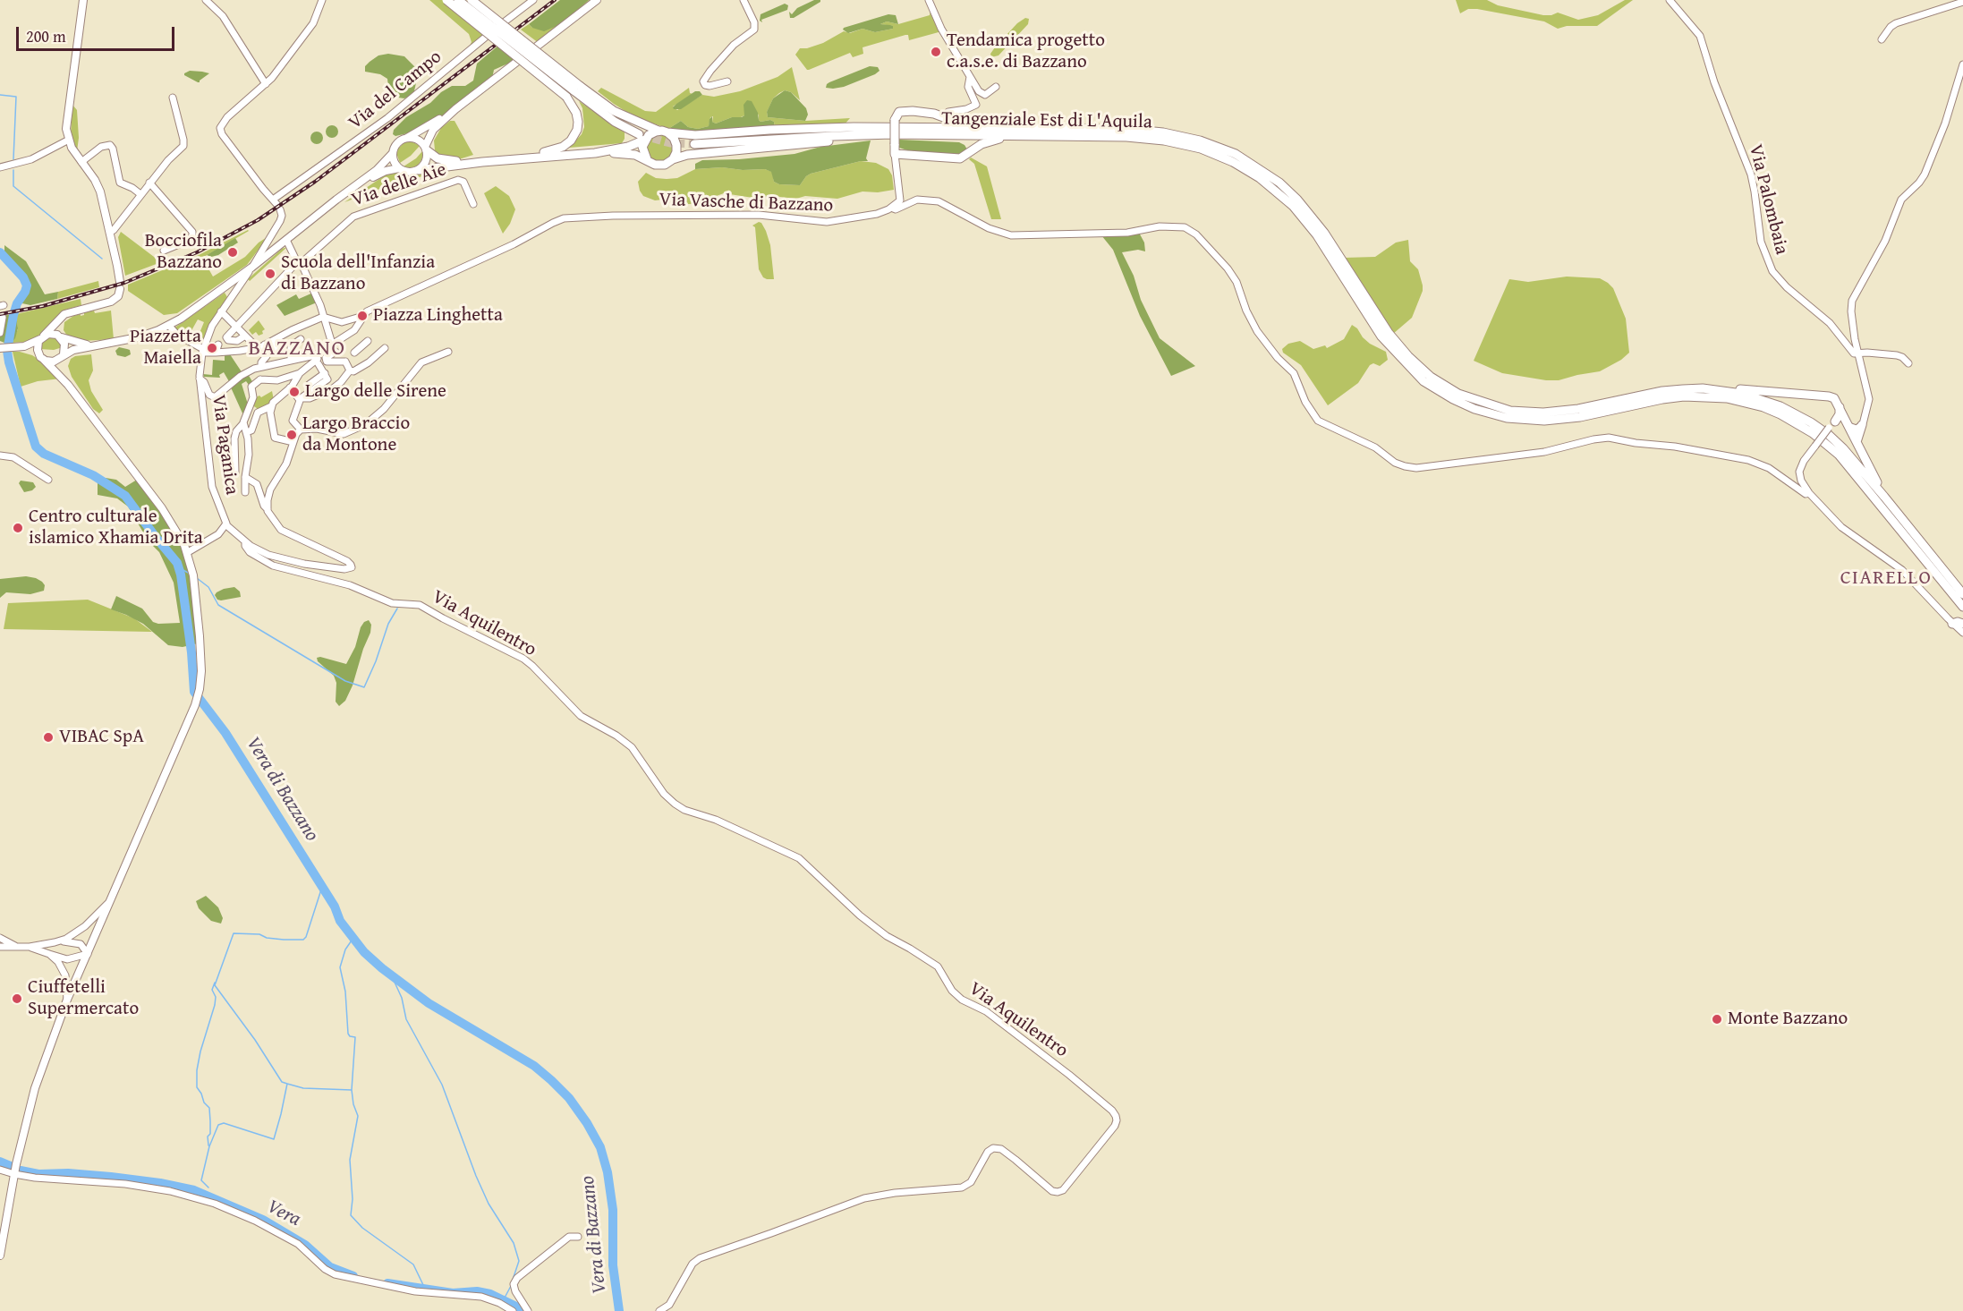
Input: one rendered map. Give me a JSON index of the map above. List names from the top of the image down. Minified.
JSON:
{"streets":{"highway":["Tangenziale Est di L'Aquila"],"street":["Via del Campo","Via delle Aie","Via Palombaia","Via Vasche di Bazzano","Via Paganica","Via Aquilentro"]},"crossings":[["Via del Campo","Via Paganica"]],"districts":["BAZZANO","CIARELLO"],"water":["Vera di Bazzano","Vera"],"places":["Tendamica progetto c.a.s.e. di Bazzano","Bocciofila Bazzano","Scuola dell'Infanzia di Bazzano","Piazza Linghetta","Piazzetta Maiella","Largo delle Sirene","Largo Braccio da Montone","Centro culturale islamico Xhamia Drita","VIBAC SpA","Ciuffetelli Supermercato","Monte Bazzano"],"scale_bar":"200 m"}
